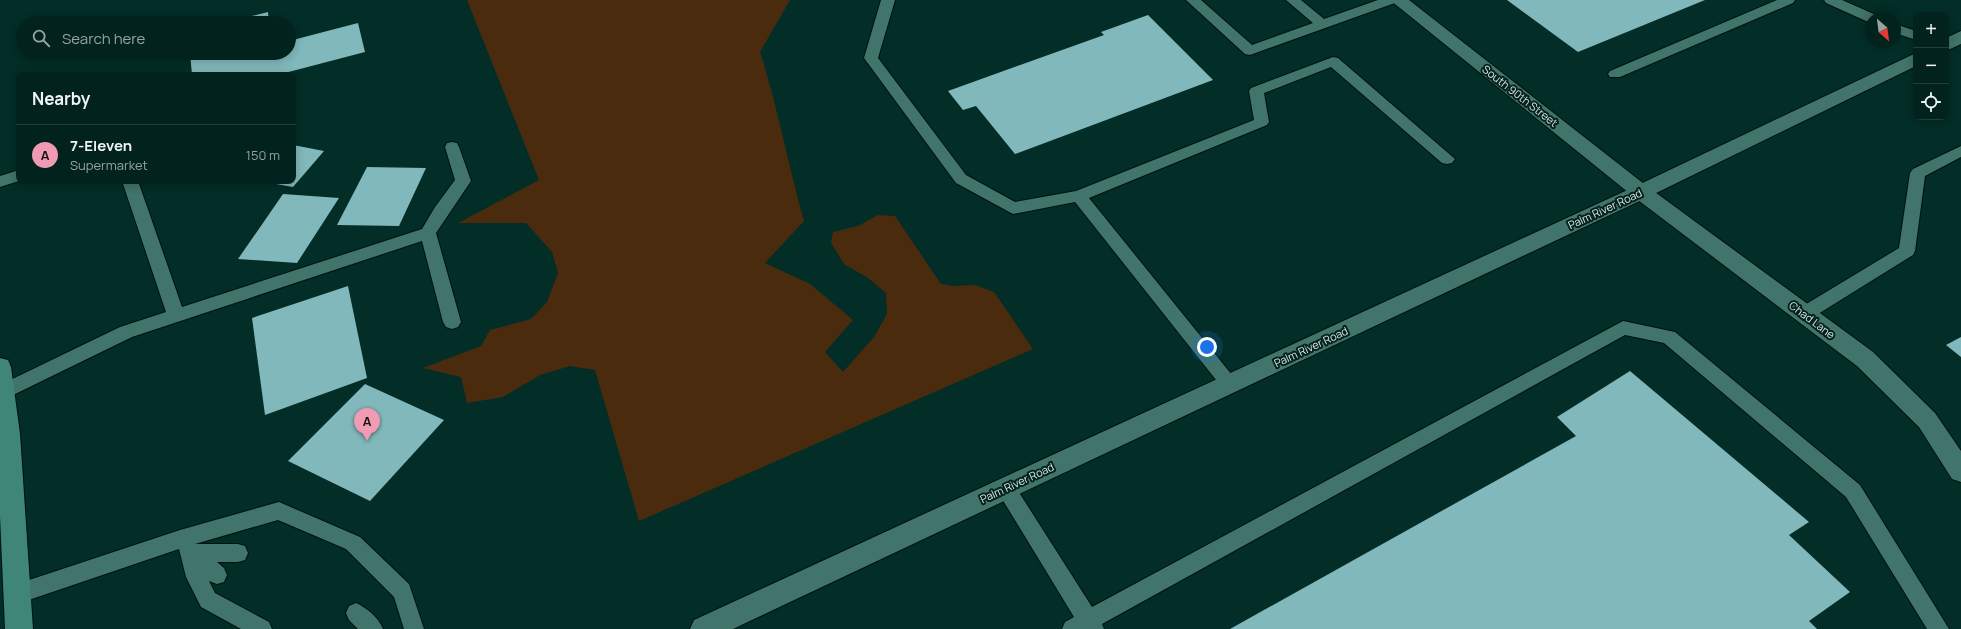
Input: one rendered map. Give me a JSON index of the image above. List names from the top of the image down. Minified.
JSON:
{"streets":{"street":["South 90th Street","Palm River Road","Chad Lane"]},"crossings":[["South 90th Street","Palm River Road"],["South 90th Street","Chad Lane"],["Palm River Road","Chad Lane"]],"north":"bottom right","page":{"map_buttons":["+","−"],"search":"Search here","heading":"Nearby","list":[{"mark":"A","name":"7-Eleven","note":"Supermarket","value":"150 m"}],"pins":"A"}}
